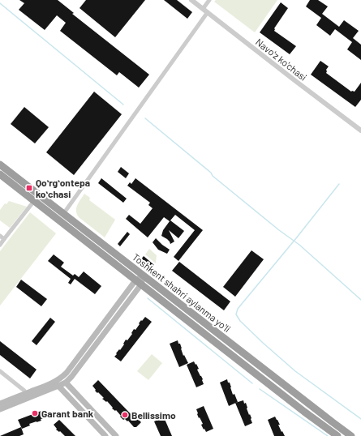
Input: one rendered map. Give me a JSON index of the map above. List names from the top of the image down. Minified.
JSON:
{"streets":{"highway":["Toshkent shahri aylanma yoʻli"],"street":["Navo'z ko'chasi"]},"places":{"transit":["Qoʻrgʻontepa koʻchasi"],"other":["Garant bank","Bellissimo"]}}
